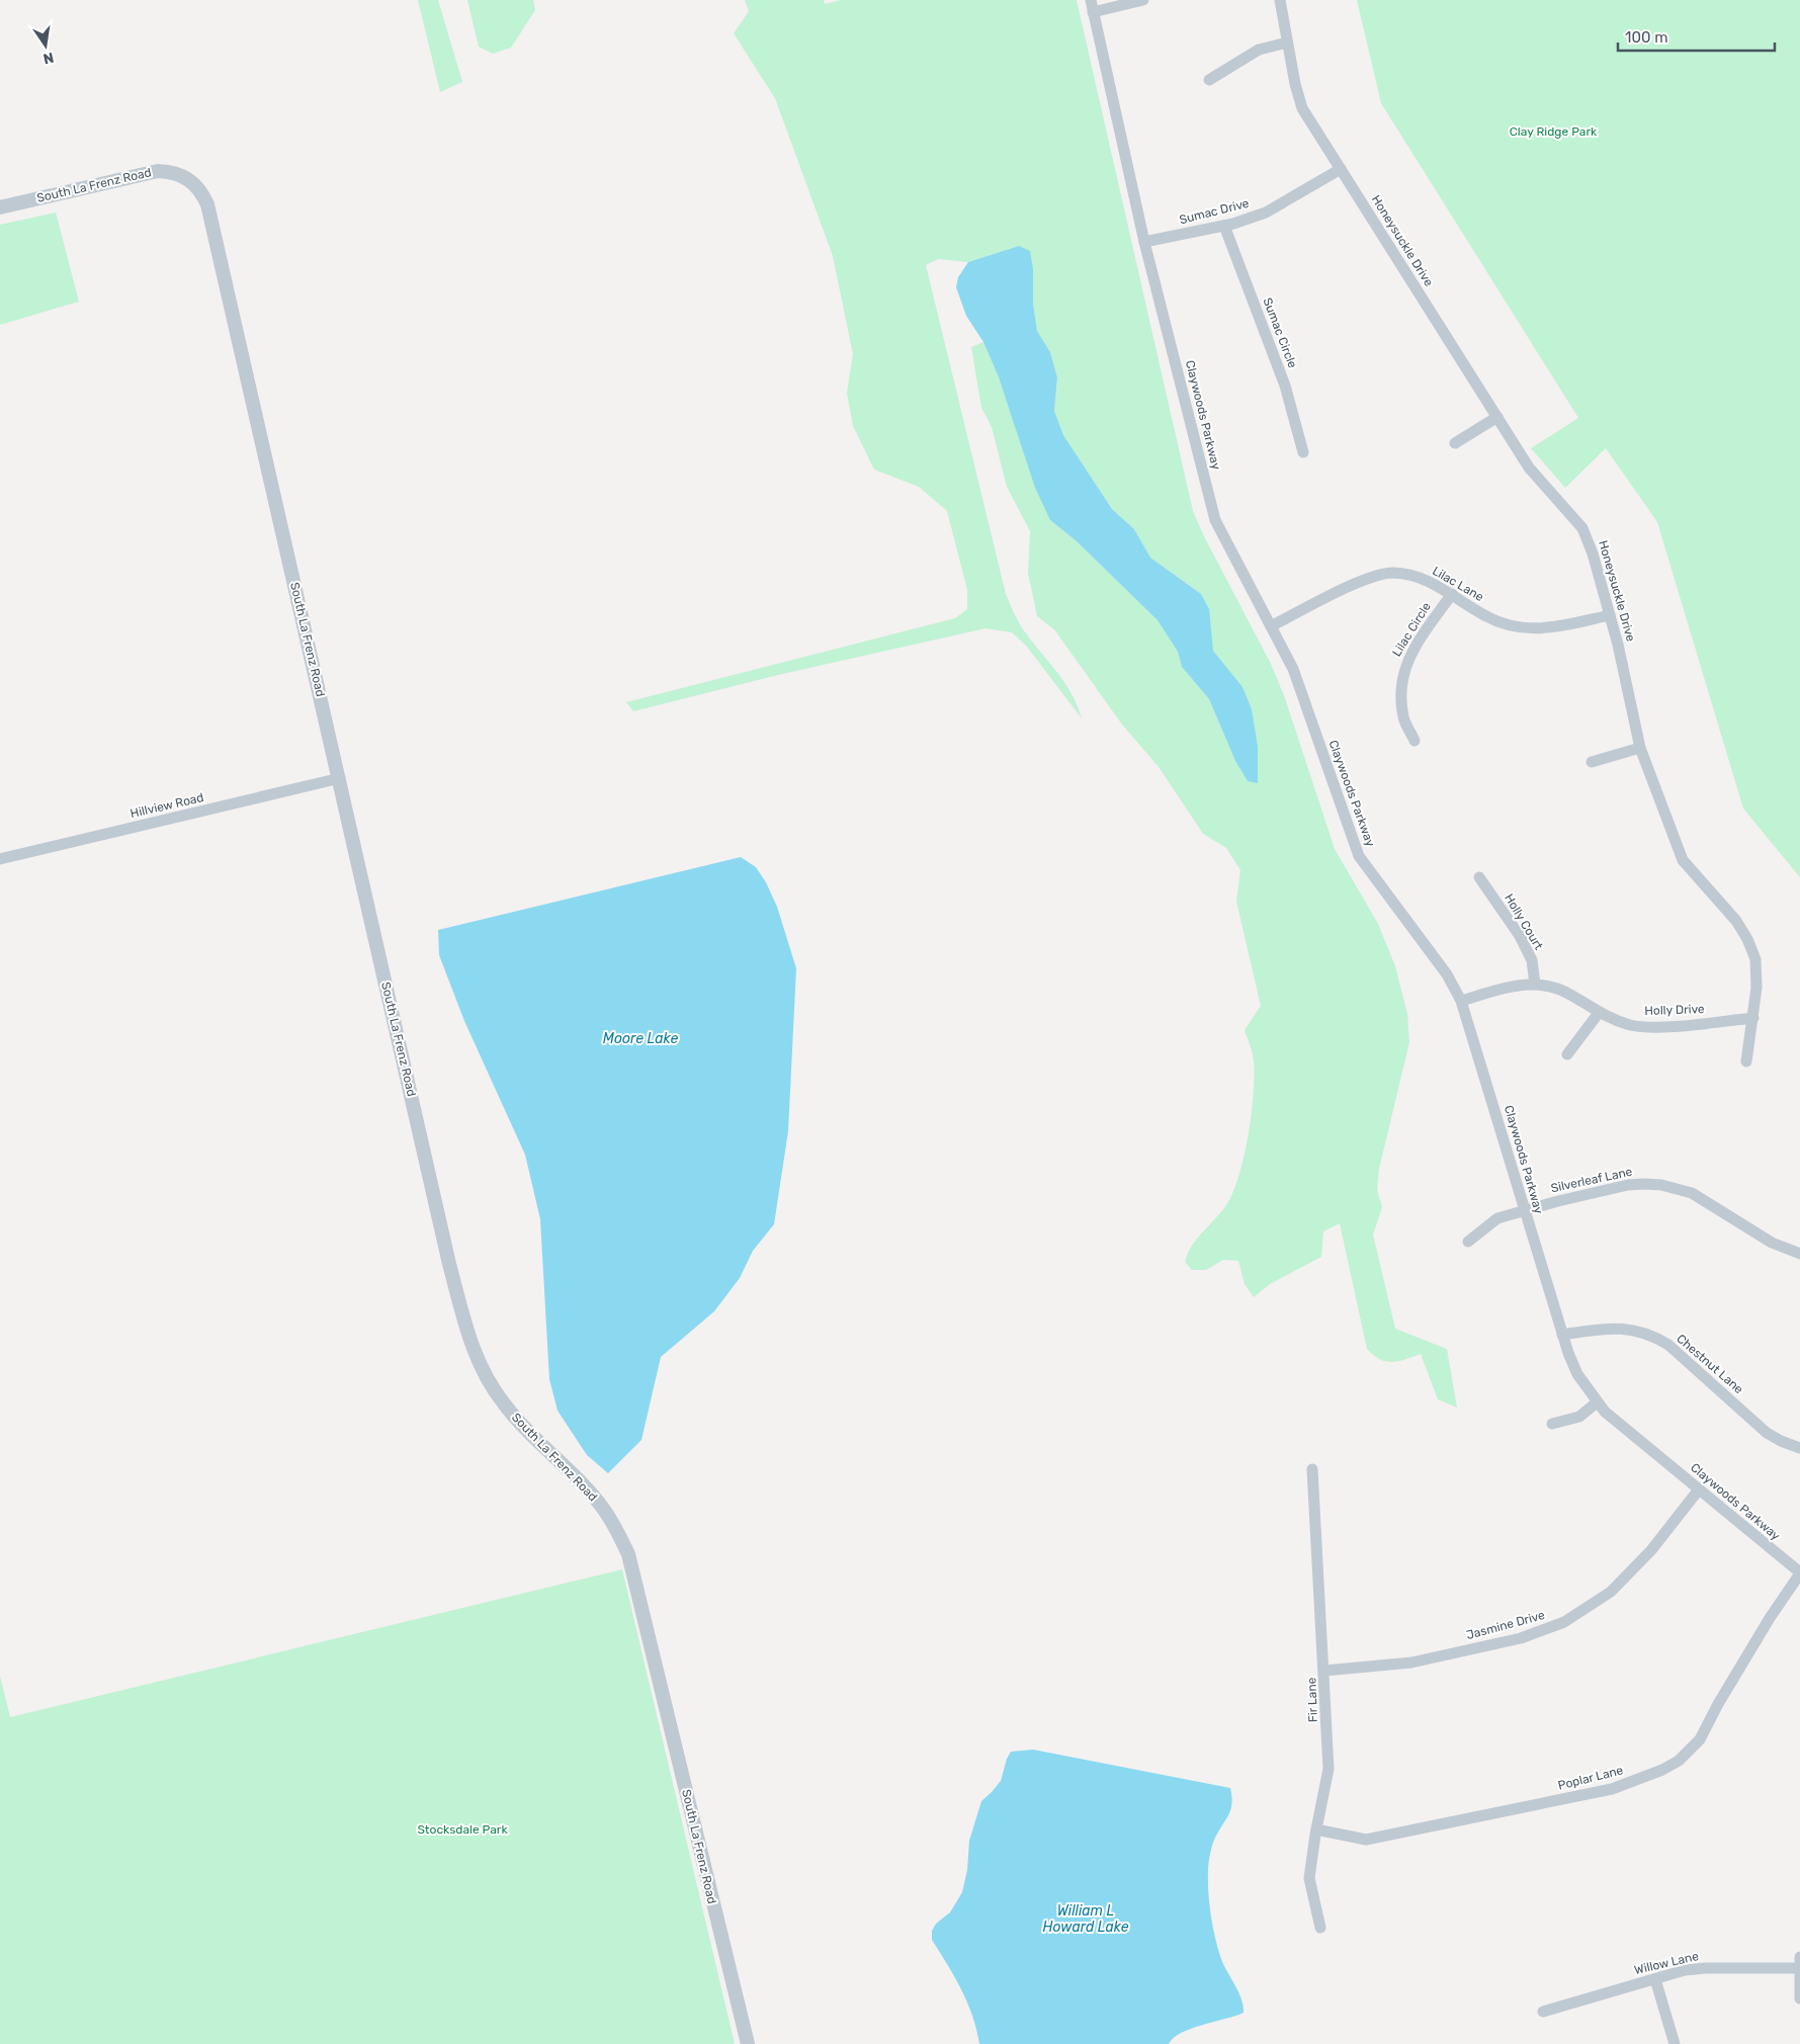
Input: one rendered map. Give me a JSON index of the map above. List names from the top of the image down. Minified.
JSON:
{"streets":{"street":["South La Frenz Road","Sumac Drive","Honeysuckle Drive","Sumac Circle","Claywoods Parkway","Lilac Lane","Lilac Circle","Hillview Road","Holly Court","Holly Drive","Silverleaf Lane","Chestnut Lane","Jasmine Drive","Fir Lane","Poplar Lane","Willow Lane"]},"crossings":[["South La Frenz Road","Hillview Road"],["Sumac Drive","Honeysuckle Drive"],["Sumac Drive","Sumac Circle"],["Sumac Drive","Claywoods Parkway"],["Honeysuckle Drive","Lilac Lane"],["Honeysuckle Drive","Holly Drive"],["Claywoods Parkway","Lilac Lane"],["Claywoods Parkway","Holly Drive"],["Claywoods Parkway","Silverleaf Lane"],["Claywoods Parkway","Chestnut Lane"],["Claywoods Parkway","Jasmine Drive"],["Claywoods Parkway","Poplar Lane"],["Lilac Lane","Lilac Circle"],["Holly Court","Holly Drive"],["Jasmine Drive","Fir Lane"],["Fir Lane","Poplar Lane"]],"water":["Moore Lake","William L Howard Lake"],"parks":["Clay Ridge Park","Stocksdale Park"],"scale_bar":"100 m","north":"bottom"}
